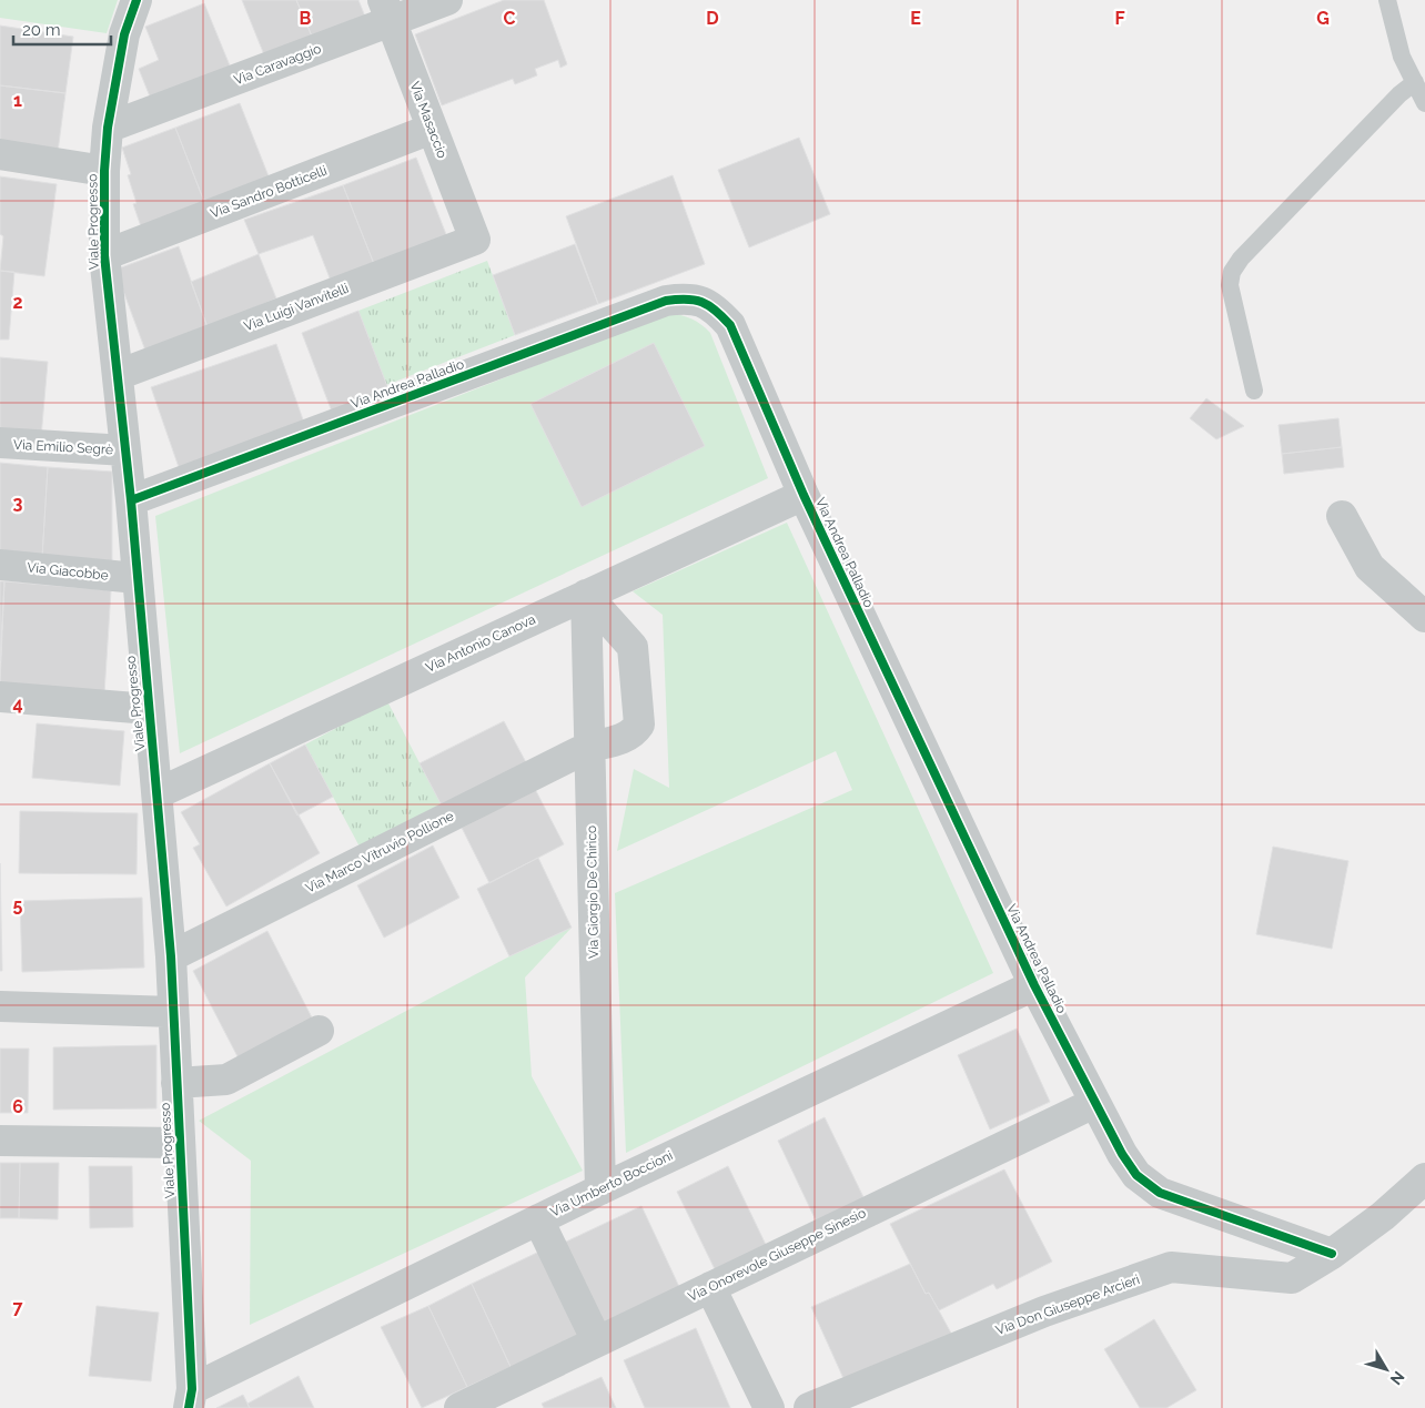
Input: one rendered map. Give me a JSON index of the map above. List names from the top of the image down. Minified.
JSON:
{"streets":{"street":["Via Caravaggio","Via Masaccio","Via Sandro Botticelli","Viale Progresso","Via Luigi Vanvitelli","Via Andrea Palladio","Via Emilio Segrè","Via Giacobbe","Via Antonio Canova","Via Marco Vitruvio Pollione","Via Giorgio De Chirico","Via Umberto Boccioni","Via Onorevole Giuseppe Sinesio","Via Don Giuseppe Arcieri"]},"crossings":[["Via Caravaggio","Via Masaccio"],["Via Caravaggio","Viale Progresso"],["Via Masaccio","Via Sandro Botticelli"],["Via Masaccio","Via Luigi Vanvitelli"],["Via Sandro Botticelli","Viale Progresso"],["Viale Progresso","Via Luigi Vanvitelli"],["Viale Progresso","Via Andrea Palladio"],["Viale Progresso","Via Emilio Segrè"],["Viale Progresso","Via Giacobbe"],["Viale Progresso","Via Antonio Canova"],["Viale Progresso","Via Marco Vitruvio Pollione"],["Viale Progresso","Via Umberto Boccioni"],["Via Andrea Palladio","Via Antonio Canova"],["Via Andrea Palladio","Via Umberto Boccioni"],["Via Andrea Palladio","Via Onorevole Giuseppe Sinesio"],["Via Andrea Palladio","Via Don Giuseppe Arcieri"],["Via Antonio Canova","Via Marco Vitruvio Pollione"],["Via Antonio Canova","Via Giorgio De Chirico"],["Via Marco Vitruvio Pollione","Via Giorgio De Chirico"],["Via Giorgio De Chirico","Via Umberto Boccioni"]],"scale_bar":"20 m","north":"bottom right","grid":{"columns":["B","C","D","E","F","G"],"rows":["1","2","3","4","5","6","7"]}}
